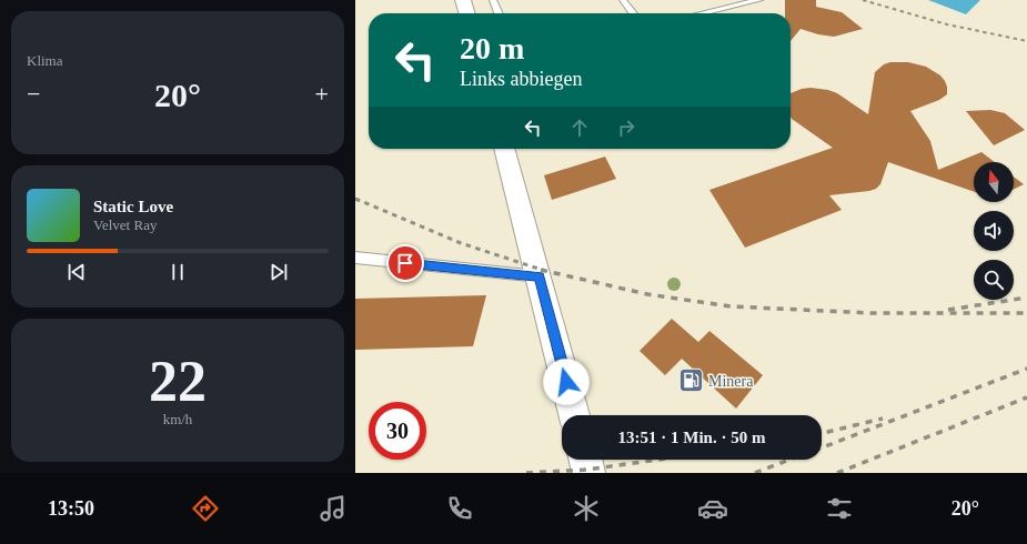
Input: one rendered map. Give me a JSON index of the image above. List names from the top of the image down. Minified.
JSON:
{"places":{"fuel station":["Minera"]},"north":"top","page":{"tile":["Klima",["22","km/h"]],"turn":["20 m","Links abbiegen"],"heat":["−","20°","+"],"song":["Static Love","Velvet Ray"],"limit":"30","trip":"13:51 · 1 Min. · 50 m","tabs":["13:50","20°"]}}
